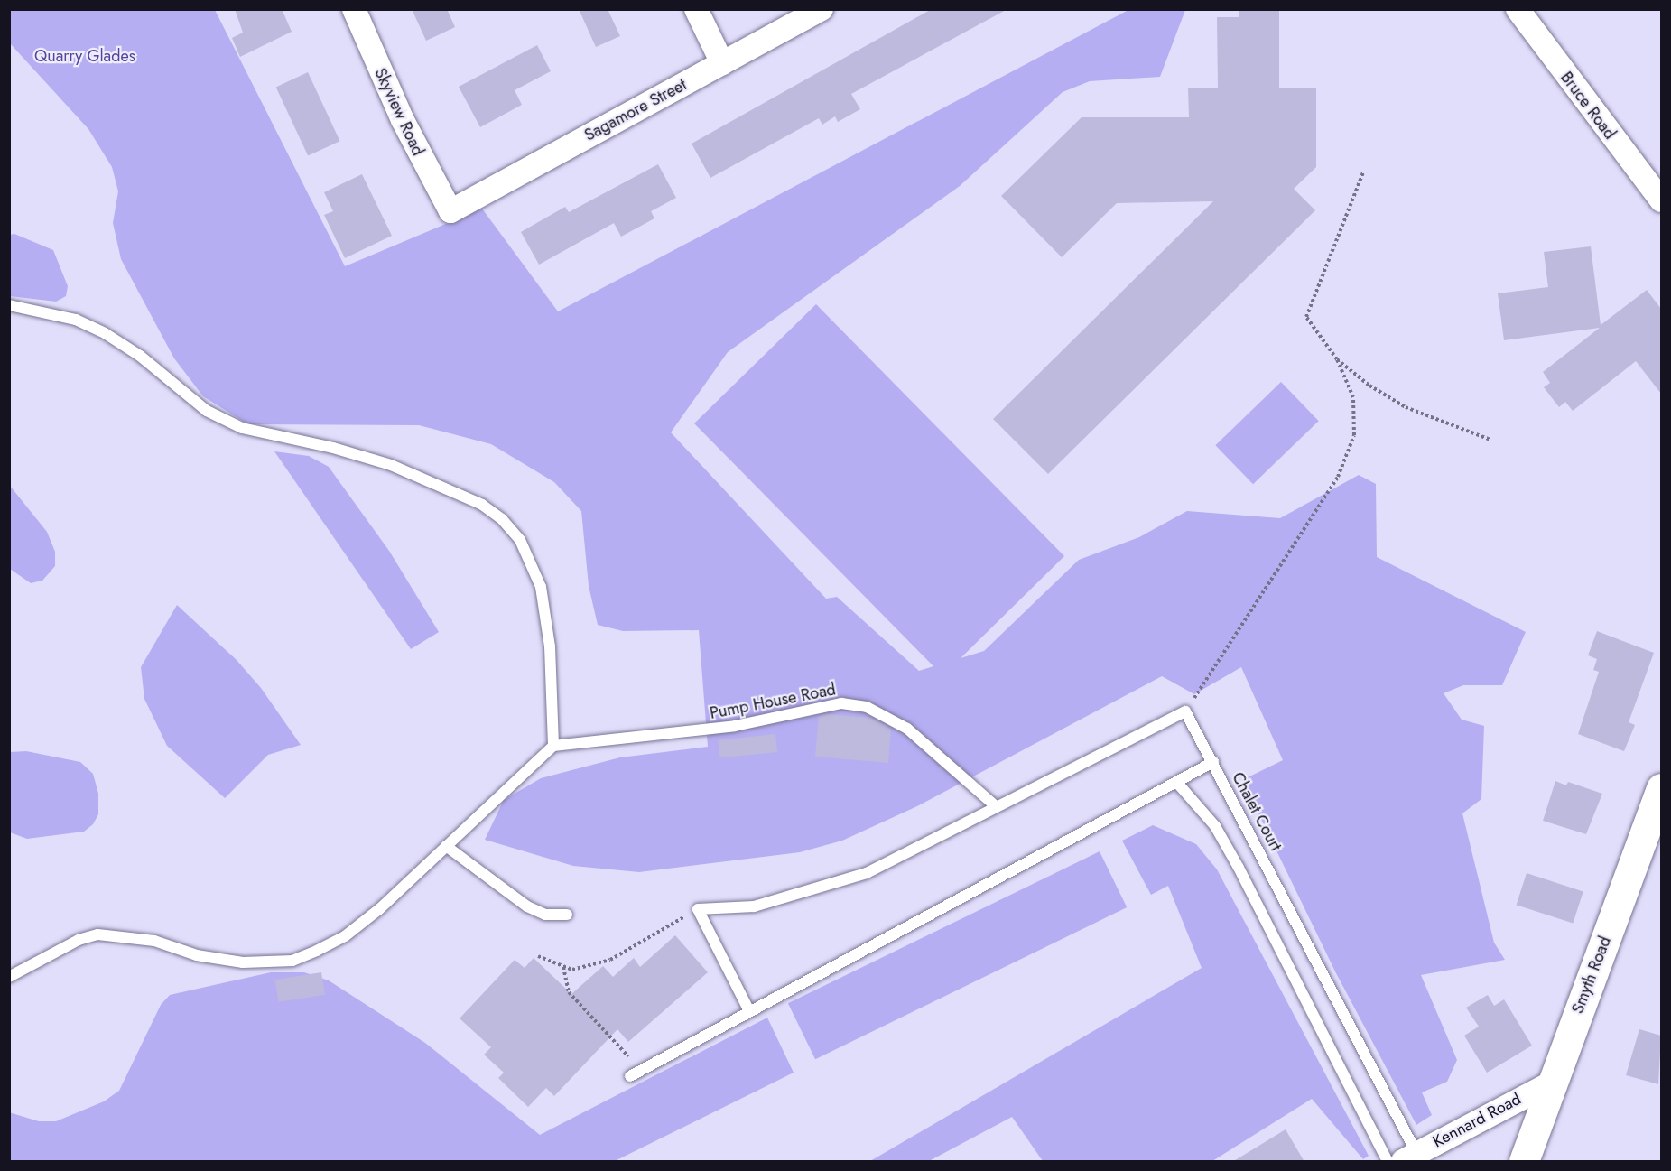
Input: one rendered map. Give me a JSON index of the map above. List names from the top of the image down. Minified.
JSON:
{"streets":{"street":["Bruce Road","Sagamore Street","Skyview Road","Smyth Road","Kennard Road"],"lane":["Pump House Road","Chalet Court"]},"crossings":[["Sagamore Street","Skyview Road"],["Chalet Court","Kennard Road"],["Smyth Road","Kennard Road"]],"parks":["Quarry Glades"]}
